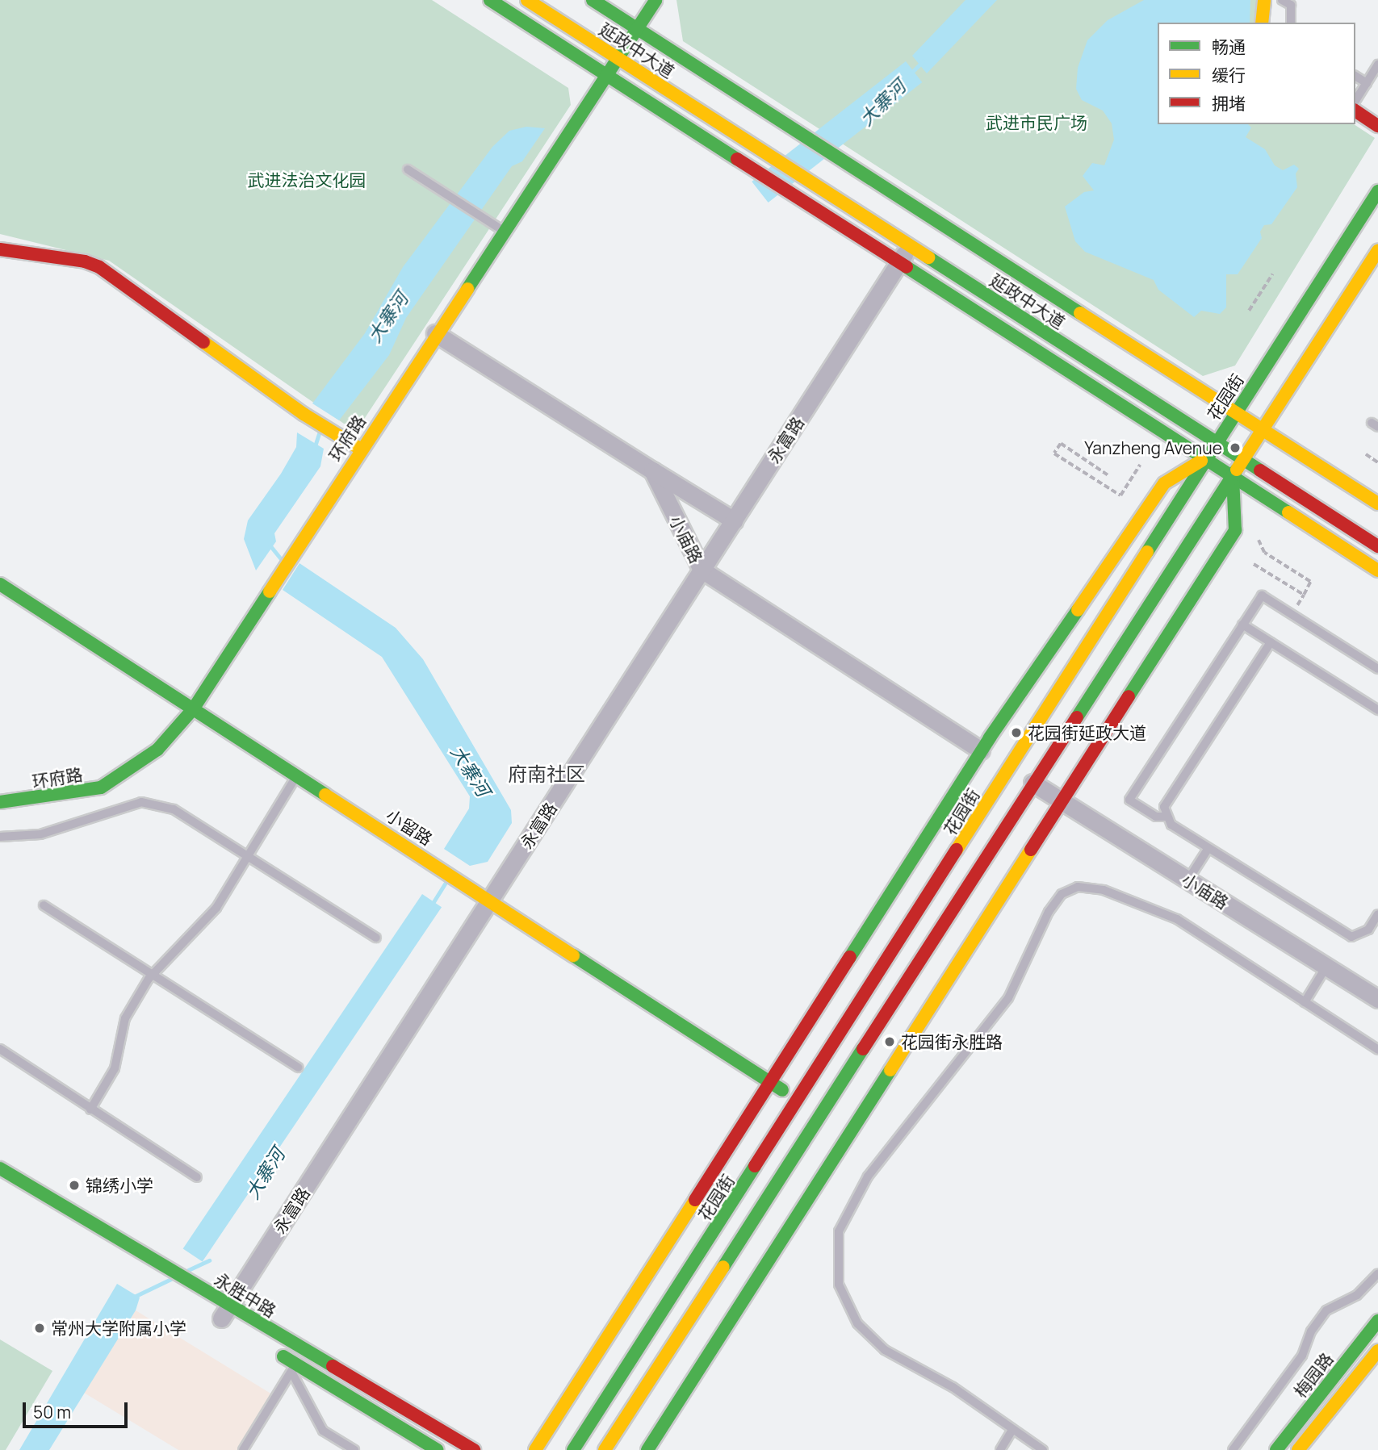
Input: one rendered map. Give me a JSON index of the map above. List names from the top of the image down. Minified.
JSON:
{"streets":{"street":["延政中大道","花园街","环府路","永富路","小庙路","小留路","永胜中路","梅园路"]},"crossings":[["延政中大道","花园街"],["延政中大道","环府路"],["延政中大道","永富路"],["花园街","小留路"],["环府路","小留路"],["永富路","小庙路"],["永富路","小留路"],["永富路","永胜中路"]],"districts":["府南社区"],"water":["大寨河"],"parks":["武进市民广场","武进法治文化园"],"places":["Yanzheng Avenue","花园街延政大道","花园街永胜路","锦绣小学","常州大学附属小学"],"legend":["畅通","缓行","拥堵"],"scale_bar":"50 m"}
